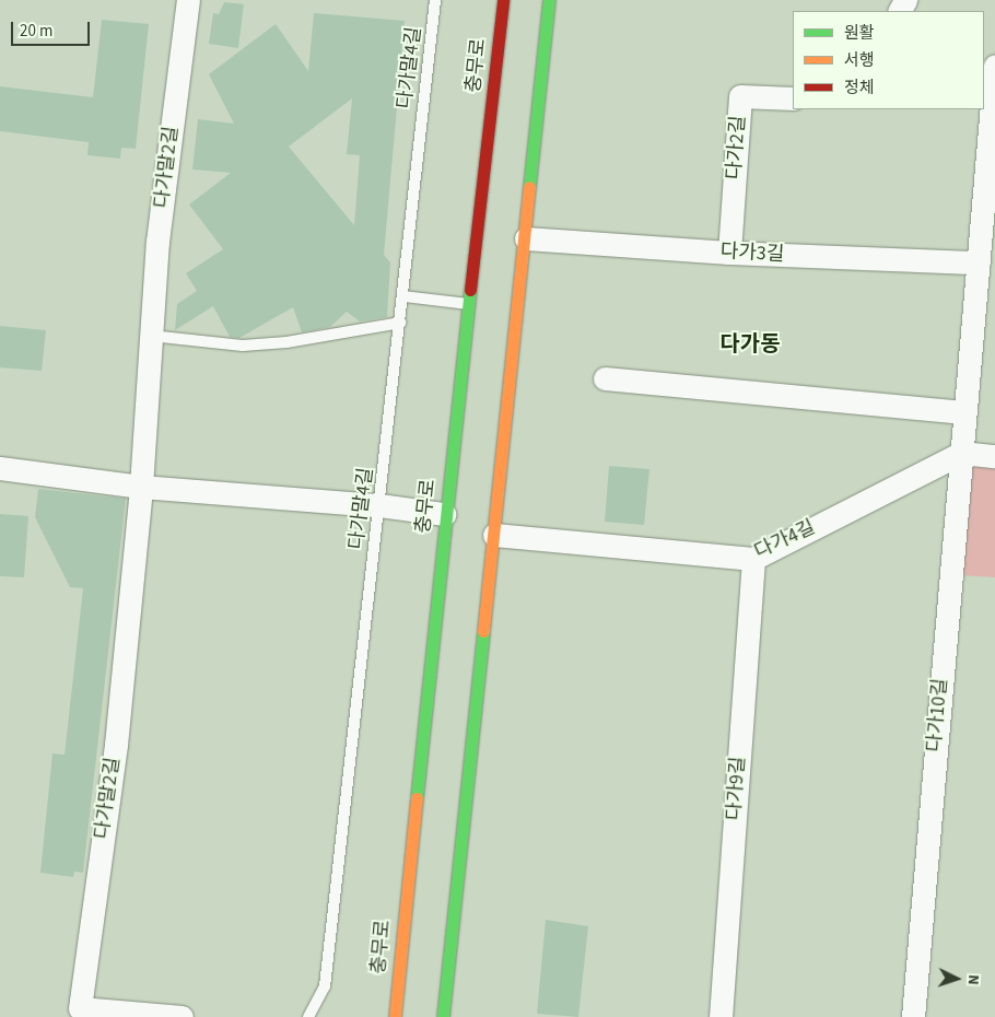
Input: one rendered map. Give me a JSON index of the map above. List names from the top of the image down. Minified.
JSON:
{"streets":{"main road":["충무로"],"street":["다가2길","다가말2길","다가3길","다가4길","다가10길","다가9길"],"lane":["다가말4길"]},"crossings":[["다가2길","다가3길"],["다가3길","다가10길"],["다가4길","다가10길"],["다가4길","다가9길"]],"districts":["다가동"],"legend":["원활","서행","정체"],"scale_bar":"20 m","north":"right"}
